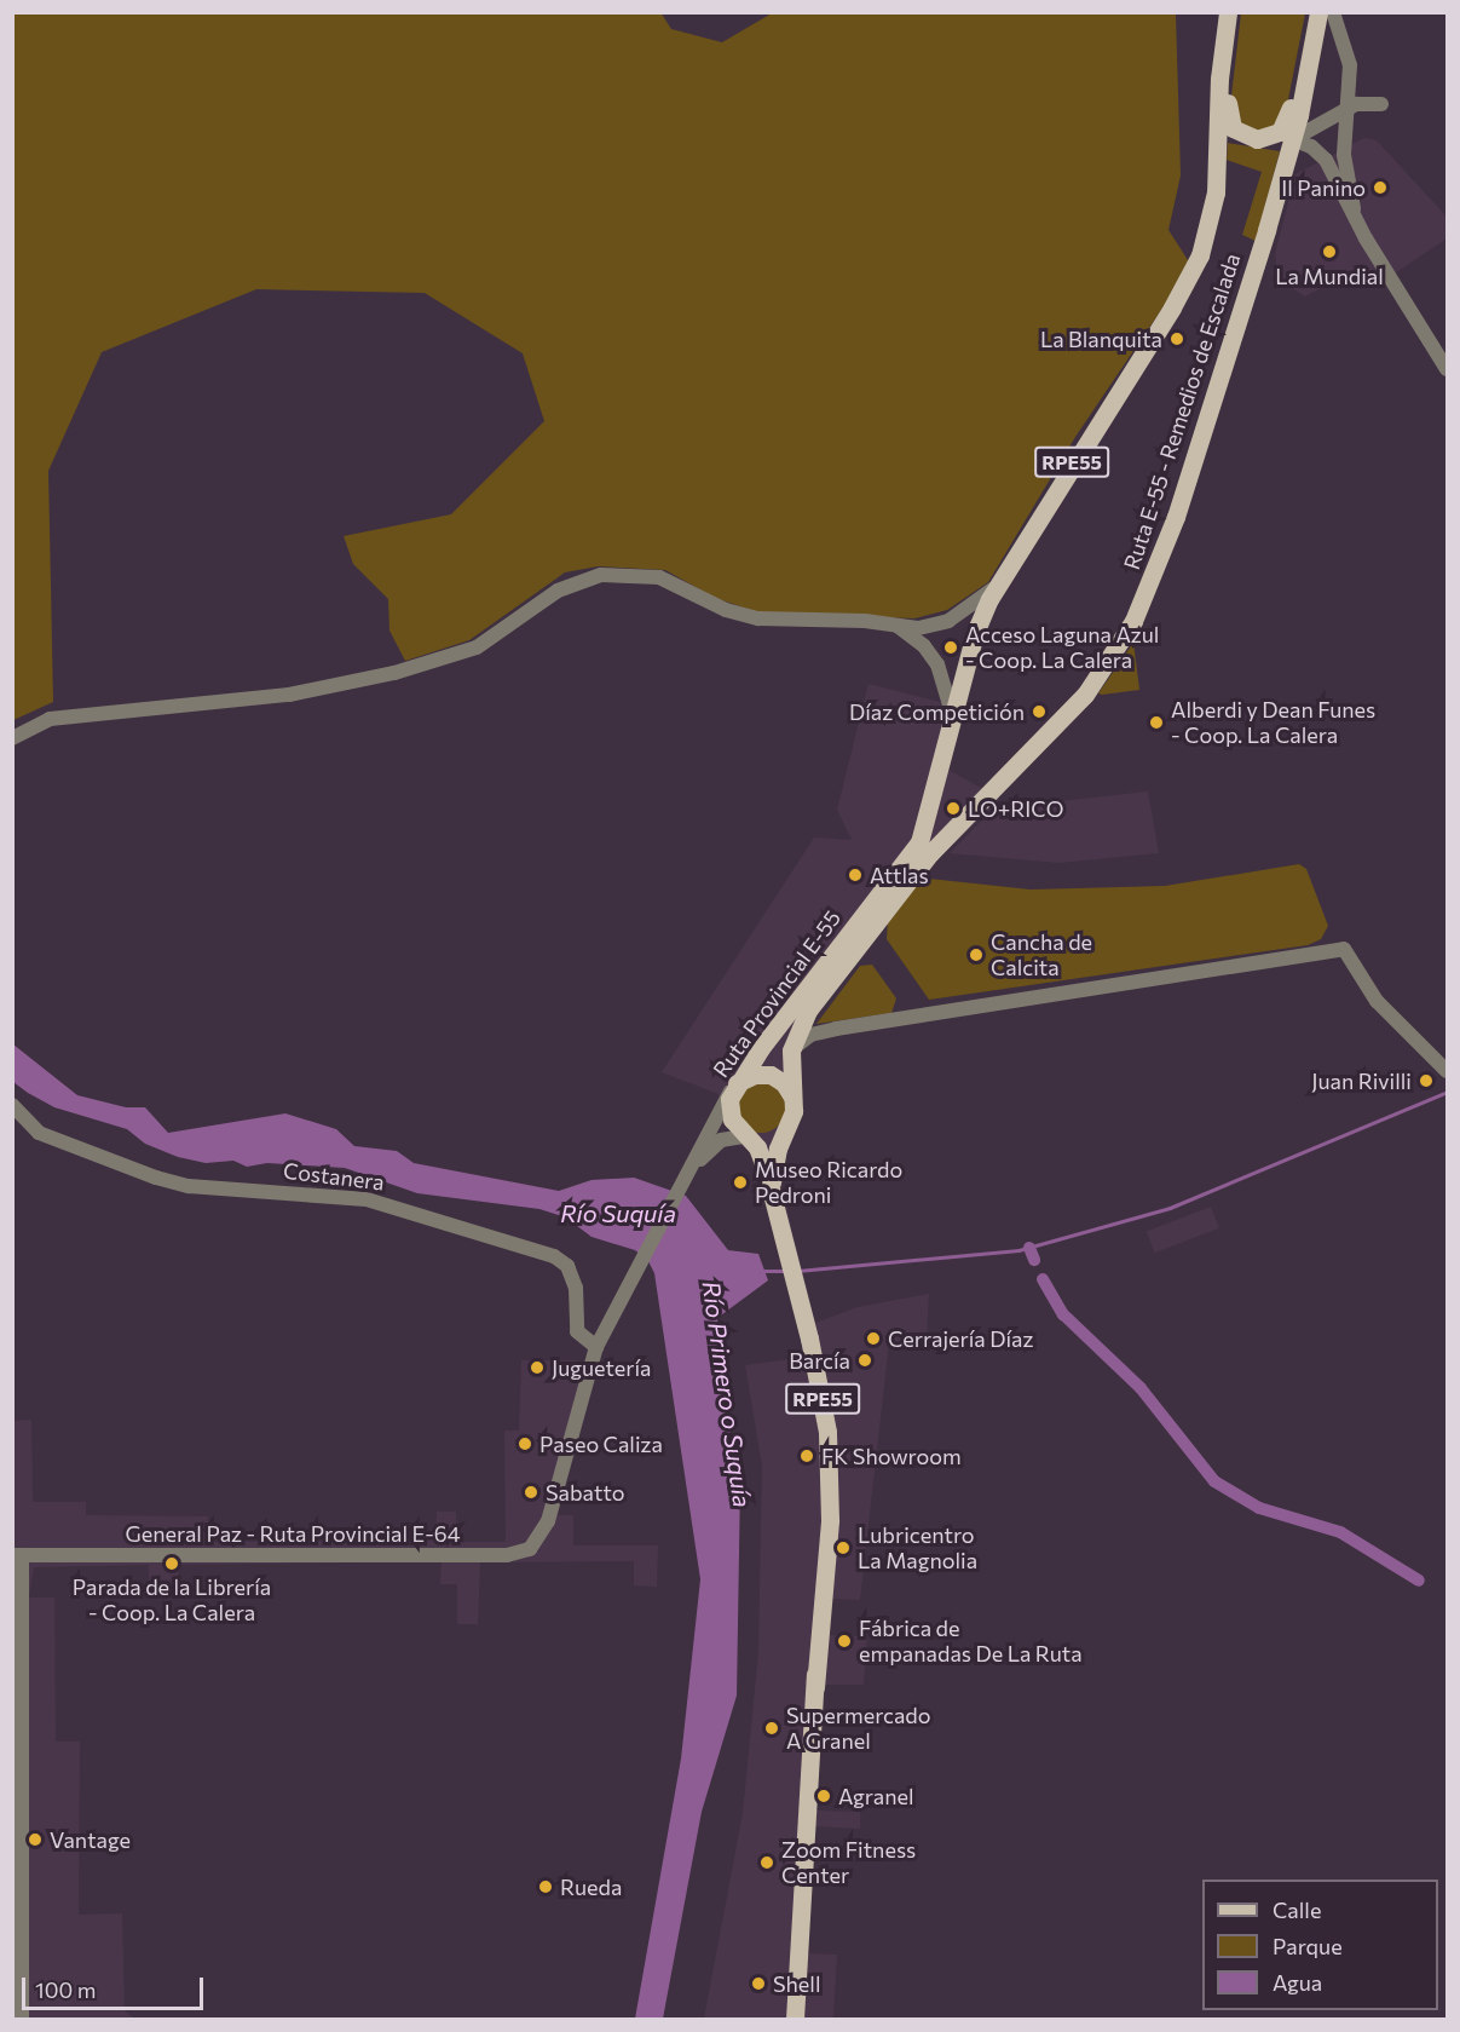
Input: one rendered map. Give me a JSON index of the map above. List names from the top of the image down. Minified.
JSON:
{"streets":{"main road":["Ruta E-55 - Remedios de Escalada","RPE55","Ruta Provincial E-55"],"street":["Costanera","General Paz - Ruta Provincial E-64"]},"crossings":[["Ruta E-55 - Remedios de Escalada","Ruta Provincial E-55"],["RPE55","Ruta Provincial E-55"],["Costanera","General Paz - Ruta Provincial E-64"]],"water":["Río Suquía","Río Primero o Suquía"],"places":["Il Panino","La Mundial","La Blanquita","Acceso Laguna Azul - Coop. La Calera","Díaz Competición","Alberdi y Dean Funes - Coop. La Calera","LO+RICO","Attlas","Cancha de Calcita","Juan Rivilli","Museo Ricardo Pedroni","Cerrajería Díaz","Barcía","Juguetería","Paseo Caliza","FK Showroom","Sabatto","Lubricentro La Magnolia","Parada de la Librería - Coop. La Calera","Fábrica de empanadas De La Ruta","Supermercado A Granel","Agranel","Vantage","Zoom Fitness Center","Rueda","Shell"],"legend":["Calle","Parque","Agua"],"scale_bar":"100 m"}
